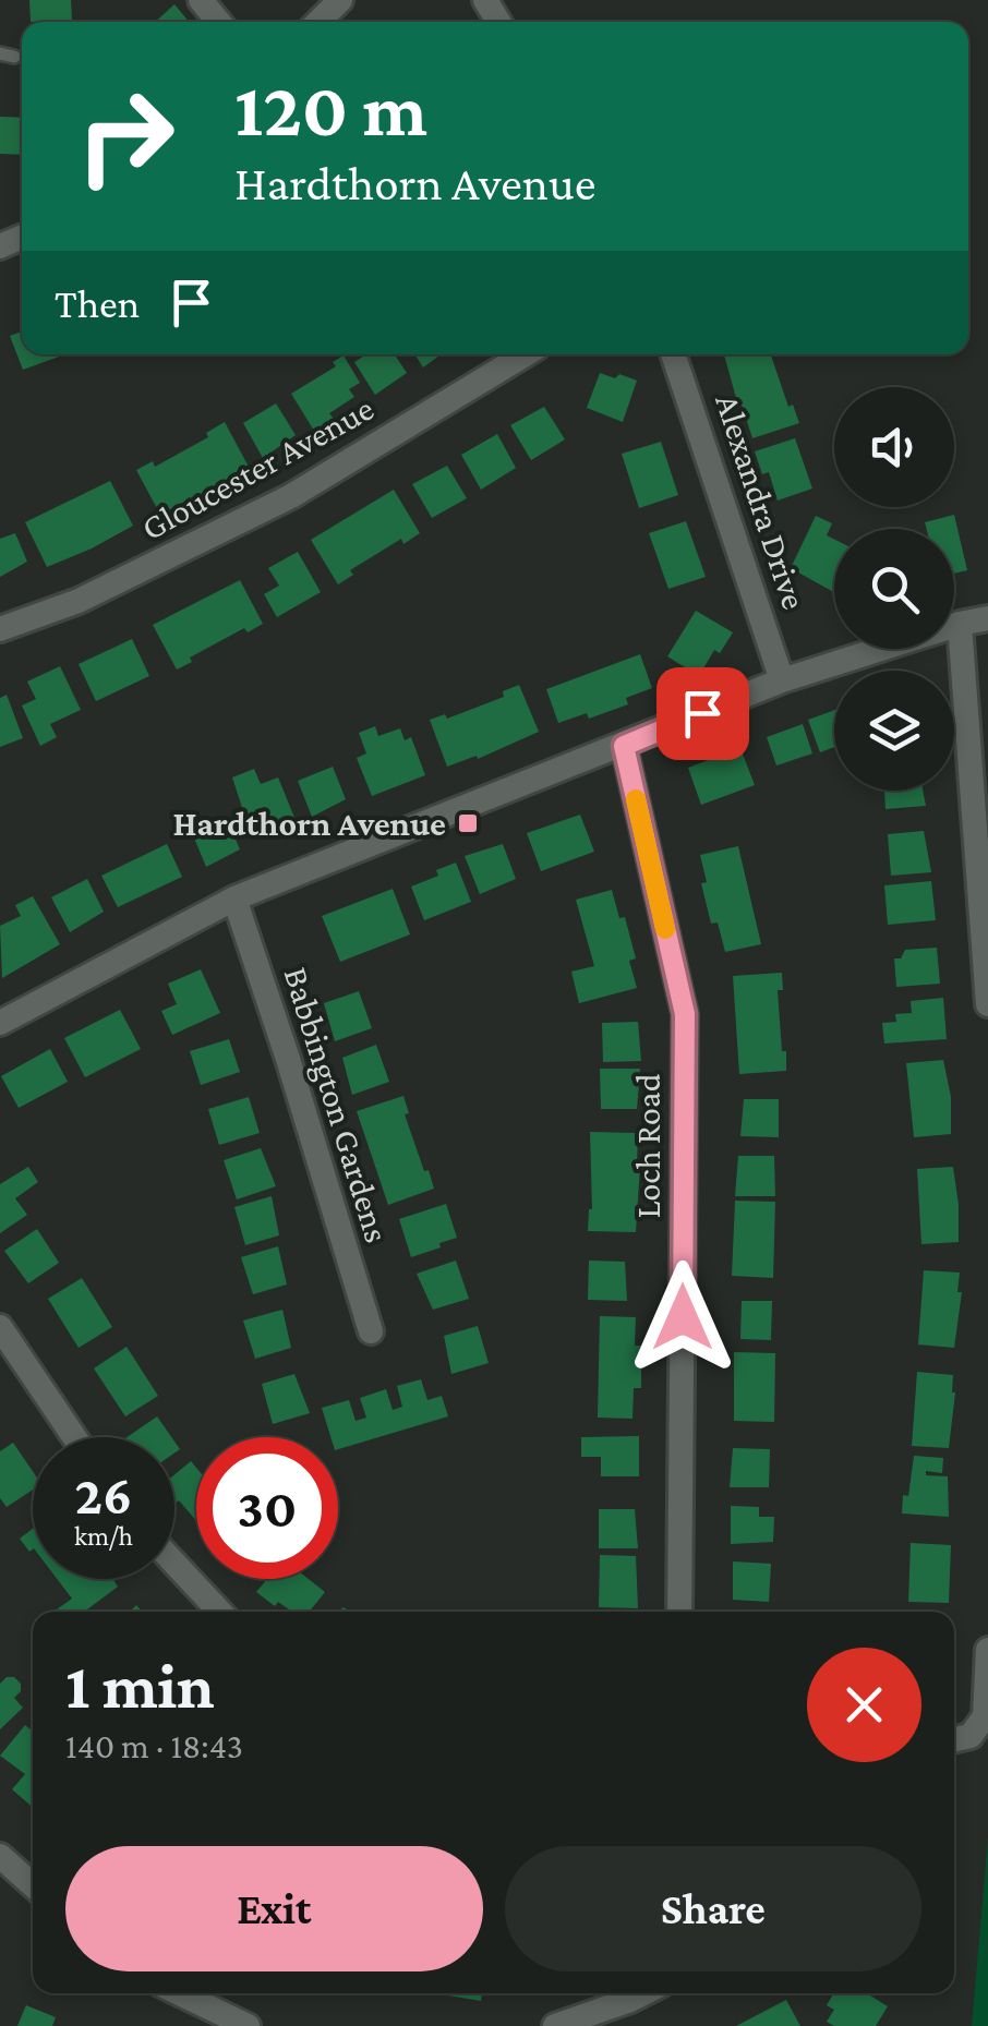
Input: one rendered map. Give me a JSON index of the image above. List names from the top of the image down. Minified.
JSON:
{"streets":{"street":["Gloucester Avenue","Alexandra Drive","Babbington Gardens","Loch Road"]},"places":{"transit":["Hardthorn Avenue"]},"page":{"turn":["120 m","Hardthorn Avenue"],"then":"Then","speed":"26 km/h","limit":"30","heading":["1 min","140 m · 18:43"],"buttons":["Exit","Share"]}}
